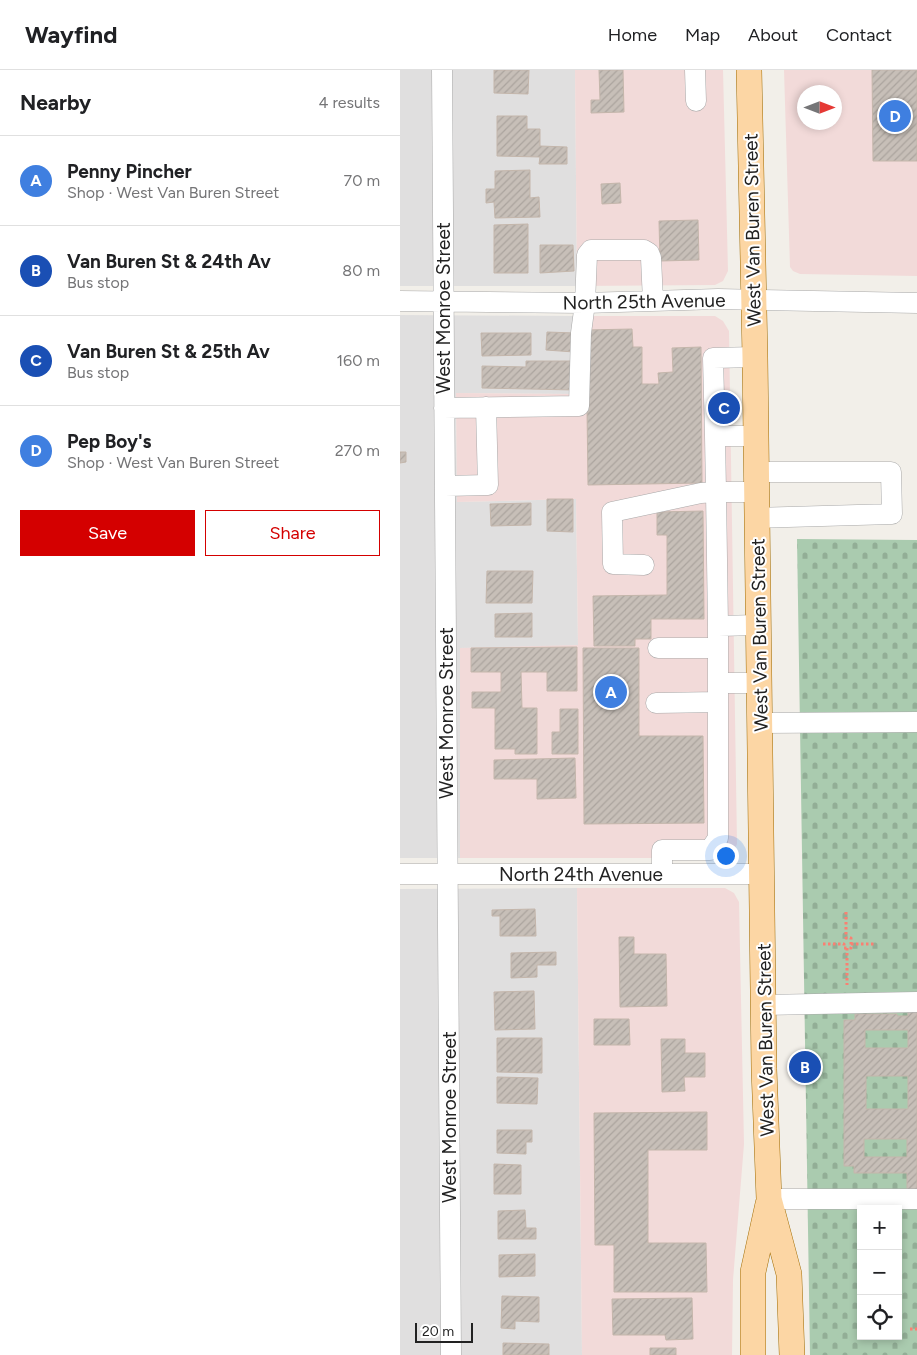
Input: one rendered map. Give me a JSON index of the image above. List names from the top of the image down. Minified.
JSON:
{"streets":{"main road":["West Van Buren Street"],"street":["North 25th Avenue","West Monroe Street","North 24th Avenue"]},"crossings":[["West Van Buren Street","North 25th Avenue"],["West Van Buren Street","North 24th Avenue"],["North 25th Avenue","West Monroe Street"],["West Monroe Street","North 24th Avenue"]],"scale_bar":"20 m","north":"right","page":{"header":"Wayfind","nav":["Home","Map","About","Contact"],"heading":["Nearby","4 results"],"pins":["D","C","A","B"],"list":[{"mark":"A","name":"Penny Pincher","note":"Shop · West Van Buren Street","value":"70 m"},{"mark":"B","name":"Van Buren St & 24th Av","note":"Bus stop","value":"80 m"},{"mark":"C","name":"Van Buren St & 25th Av","note":"Bus stop","value":"160 m"},{"mark":"D","name":"Pep Boy's","note":"Shop · West Van Buren Street","value":"270 m"}],"buttons":["Save","Share"],"map_buttons":["+","−"],"scale":"20 m"}}
